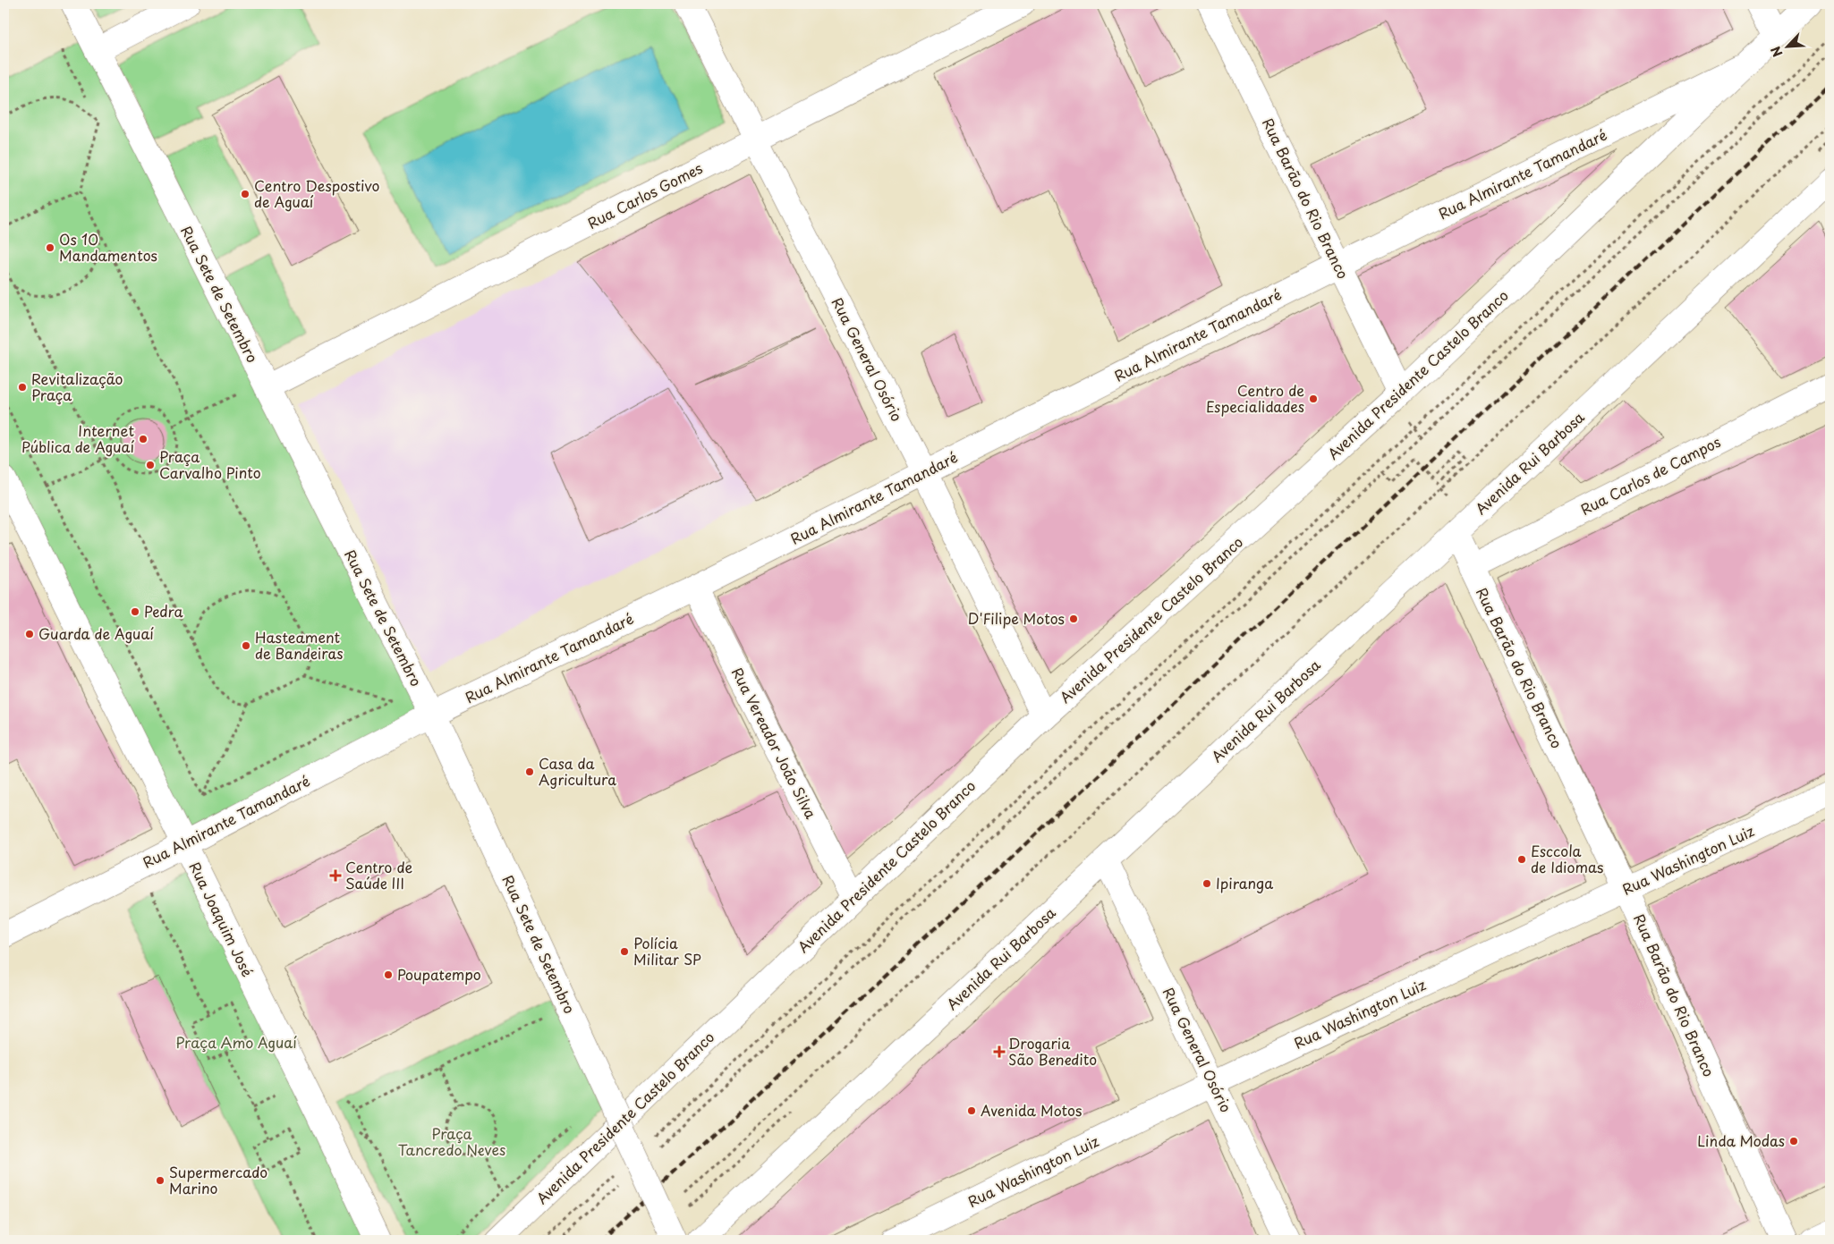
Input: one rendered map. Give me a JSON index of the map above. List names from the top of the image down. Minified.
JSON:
{"streets":{"street":["Rua Almirante Tamandaré","Rua Carlos Gomes","Rua Barão do Rio Branco","Rua Sete de Setembro","Rua General Osório","Avenida Presidente Castelo Branco","Avenida Rui Barbosa","Rua Carlos de Campos","Rua Vereador João Silva","Rua Washington Luiz","Rua Joaquim José"]},"crossings":[["Rua Almirante Tamandaré","Rua Barão do Rio Branco"],["Rua Almirante Tamandaré","Rua Sete de Setembro"],["Rua Almirante Tamandaré","Rua General Osório"],["Rua Almirante Tamandaré","Avenida Presidente Castelo Branco"],["Rua Almirante Tamandaré","Rua Vereador João Silva"],["Rua Almirante Tamandaré","Rua Joaquim José"],["Rua Carlos Gomes","Rua Sete de Setembro"],["Rua Carlos Gomes","Rua General Osório"],["Rua Barão do Rio Branco","Avenida Presidente Castelo Branco"],["Rua Barão do Rio Branco","Avenida Rui Barbosa"],["Rua Barão do Rio Branco","Rua Carlos de Campos"],["Rua Barão do Rio Branco","Rua Washington Luiz"],["Rua General Osório","Avenida Presidente Castelo Branco"],["Rua General Osório","Avenida Rui Barbosa"],["Rua General Osório","Rua Washington Luiz"],["Avenida Presidente Castelo Branco","Rua Vereador João Silva"]],"parks":["Praça Amo Aguaí","Praça Tancredo Neves"],"places":{"other":["Centro Despostivo de Aguaí","Os 10 Mandamentos","Revitalização Praça","Centro de Especialidades","Internet Pública de Aguaí","Praça Carvalho Pinto","Pedra","D'Filipe Motos","Guarda de Aguaí","Hasteament de Bandeiras","Casa da Agricultura","Esccola de Idiomas","Ipiranga","Polícia Militar SP","Poupatempo","Avenida Motos","Linda Modas","Supermercado Marino"],"health":["Centro de Saúde III","Drogaria São Benedito"]},"north":"bottom left"}
